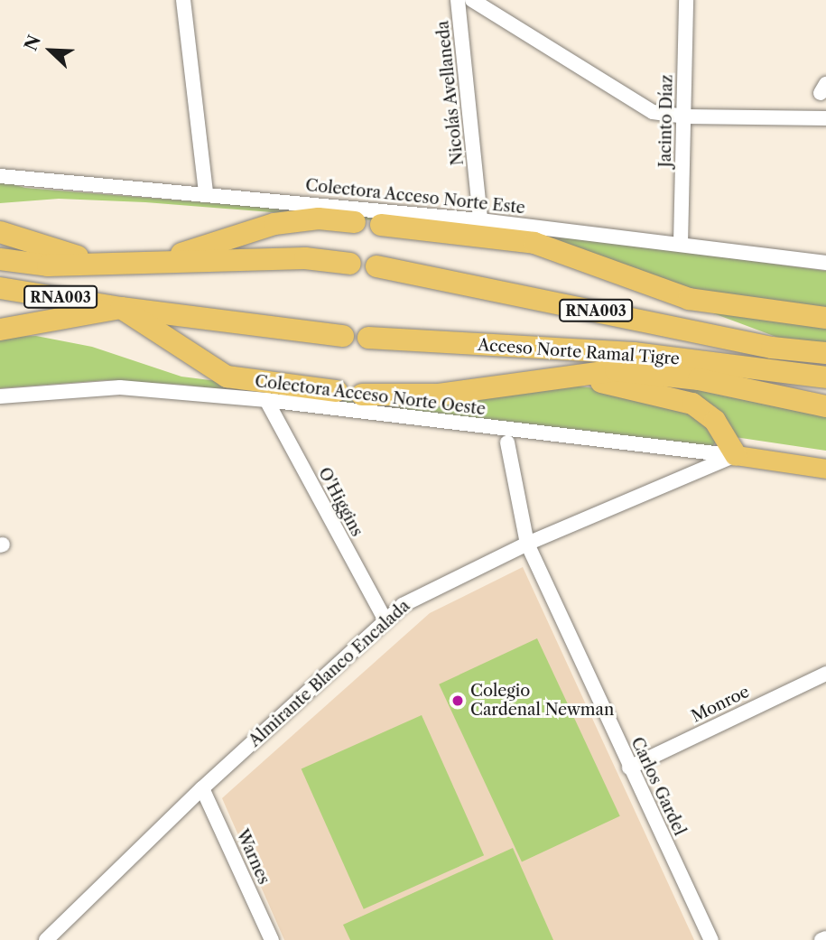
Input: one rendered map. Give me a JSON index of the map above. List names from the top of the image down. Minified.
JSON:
{"streets":{"highway":["RNA003","Acceso Norte Ramal Tigre"],"main road":["Almirante Blanco Encalada"],"street":["Nicolás Avellaneda","Jacinto Díaz","Colectora Acceso Norte Este","Colectora Acceso Norte Oeste","O'Higgins","Monroe","Carlos Gardel","Warnes"]},"crossings":[["Nicolás Avellaneda","Colectora Acceso Norte Este"],["Jacinto Díaz","Colectora Acceso Norte Este"],["Colectora Acceso Norte Oeste","O'Higgins"],["Colectora Acceso Norte Oeste","Almirante Blanco Encalada"],["O'Higgins","Almirante Blanco Encalada"],["Almirante Blanco Encalada","Carlos Gardel"],["Almirante Blanco Encalada","Warnes"],["Monroe","Carlos Gardel"]],"places":["Colegio Cardenal Newman"],"north":"top left"}
